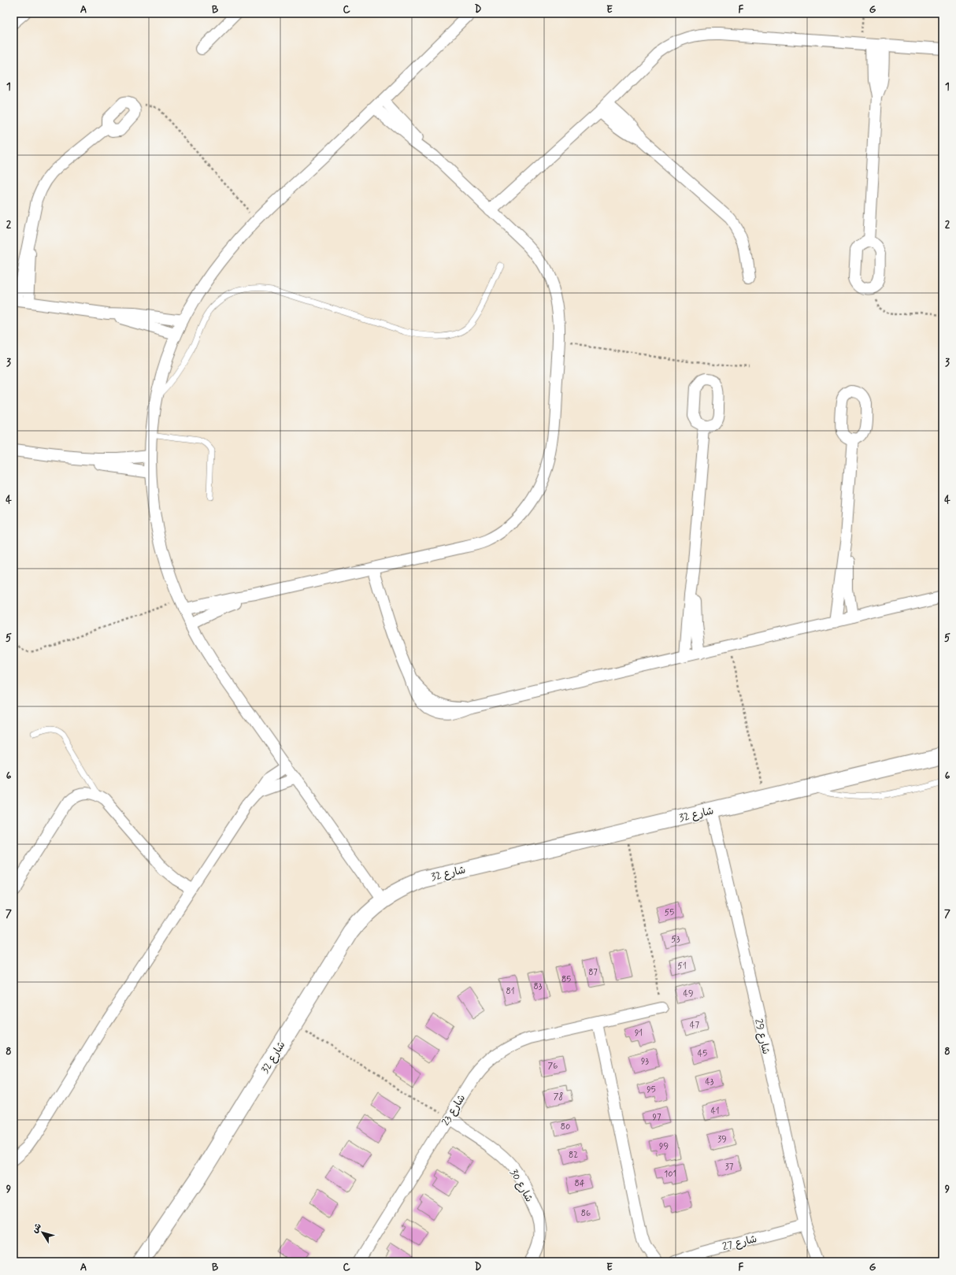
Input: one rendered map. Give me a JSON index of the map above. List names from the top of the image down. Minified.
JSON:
{"streets":{"street":["شارع 32","شارع 29","شارع 23","شارع 30","شارع 27"]},"crossings":[["شارع 32","شارع 29"],["شارع 29","شارع 27"],["شارع 23","شارع 30"]],"house_numbers":["55","53","51","87","85","83","81","49","47","91","45","93","76","43","95","78","41","97","80","39","99","82","37","101","84","86"],"north":"top left","grid":{"columns":["A","B","C","D","E","F","G"],"rows":["1","2","3","4","5","6","7","8","9"]}}
